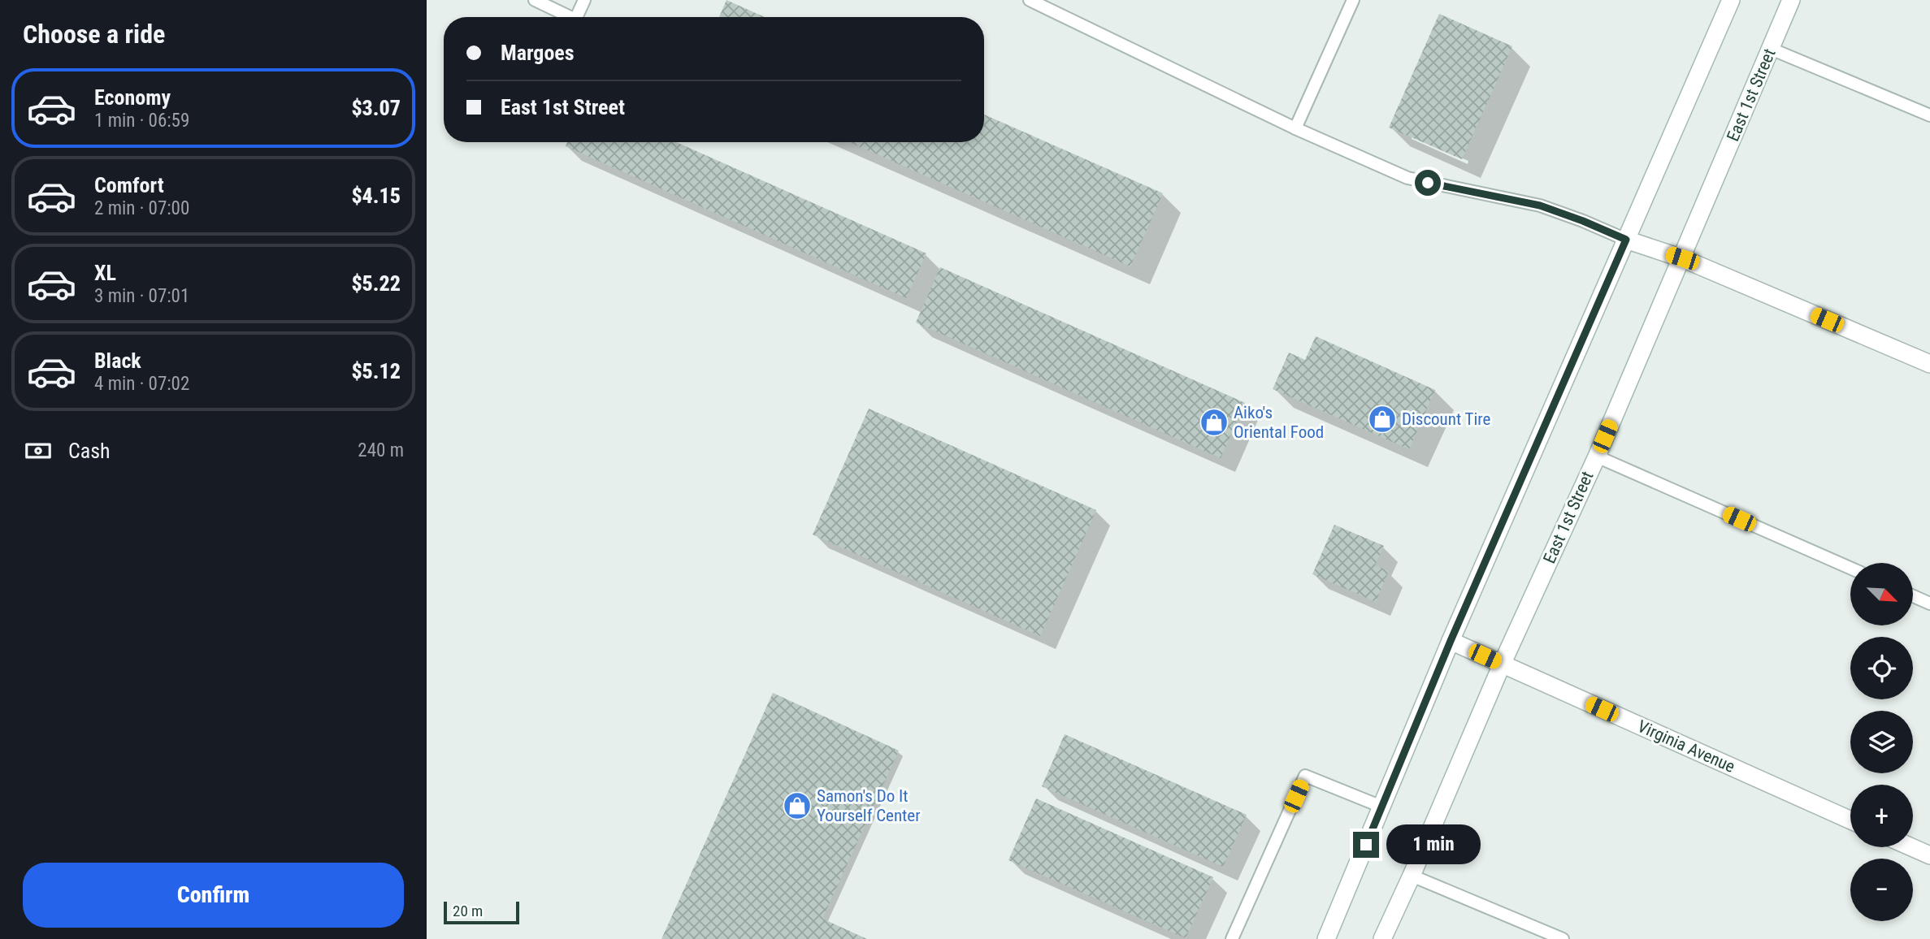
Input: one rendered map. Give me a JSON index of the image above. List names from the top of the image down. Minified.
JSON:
{"streets":{"main road":["East 1st Street","Virginia Avenue"]},"crossings":[["East 1st Street","Virginia Avenue"]],"places":{"shop":["Discount Tire","Aiko's Oriental Food","Samon's Do It Yourself Center"]},"scale_bar":"20 m","north":"bottom right","page":{"heading":"Choose a ride","banner":["Margoes","East 1st Street"],"list":[{"name":"Economy","note":"1 min · 06:59","value":"$3.07"},{"name":"Comfort","note":"2 min · 07:00","value":"$4.15"},{"name":"XL","note":"3 min · 07:01","value":"$5.22"},{"name":"Black","note":"4 min · 07:02","value":"$5.12"}],"pay":["Cash","240 m"],"map_buttons":["+","−"],"bubble":"1 min","buttons":"Confirm","scale":"20 m"}}
